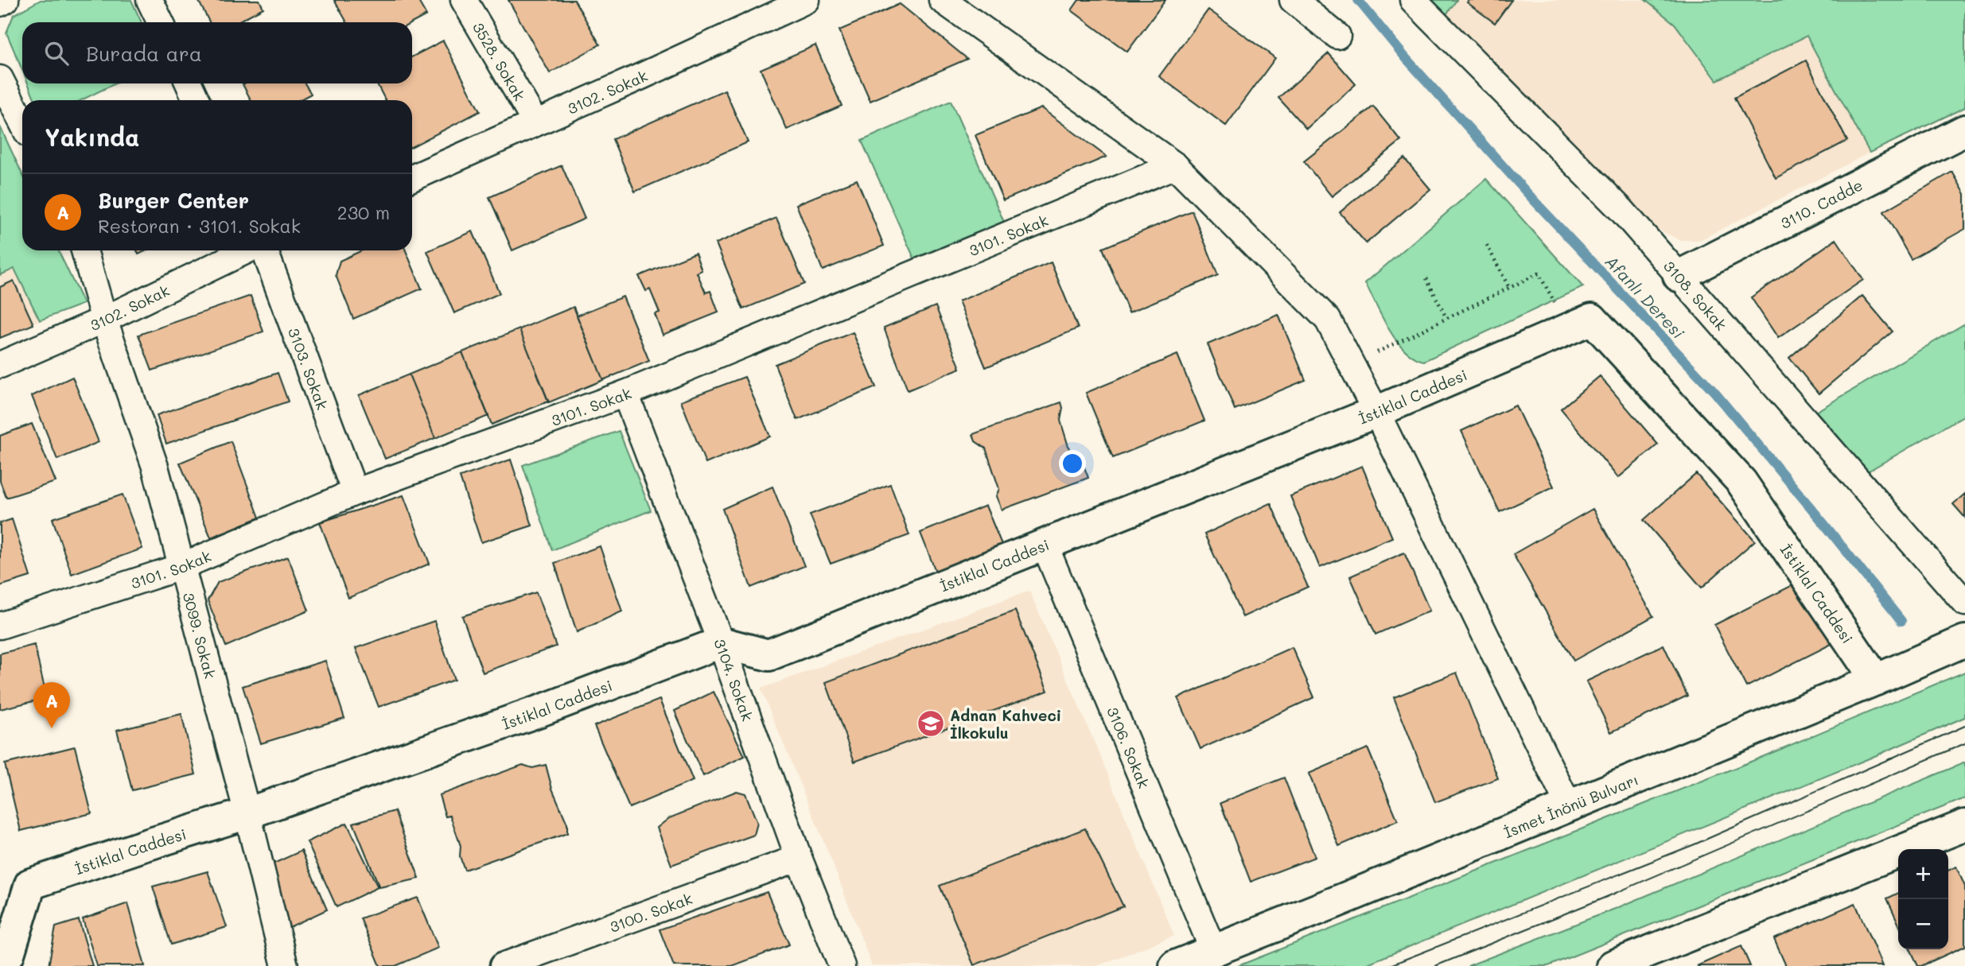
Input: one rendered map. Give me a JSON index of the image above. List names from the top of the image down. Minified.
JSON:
{"streets":{"street":["3528. Sokak","3102. Sokak","3110. Cadde","3101. Sokak","3108. Sokak","3103. Sokak","İstiklal Caddesi","3099. Sokak","3104. Sokak","3106. Sokak","İsmet İnönü Bulvarı","3100. Sokak"]},"crossings":[["3528. Sokak","3102. Sokak"],["3102. Sokak","3099. Sokak"],["3110. Cadde","3108. Sokak"],["3101. Sokak","3103. Sokak"],["3101. Sokak","3099. Sokak"],["3101. Sokak","3104. Sokak"],["İstiklal Caddesi","3099. Sokak"],["İstiklal Caddesi","3104. Sokak"],["İstiklal Caddesi","3106. Sokak"],["İstiklal Caddesi","İsmet İnönü Bulvarı"],["3104. Sokak","3100. Sokak"],["3106. Sokak","İsmet İnönü Bulvarı"]],"water":["Afanlı Deresi"],"places":{"school or university":["Adnan Kahveci İlkokulu"]},"page":{"search":"Burada ara","heading":"Yakında","list":[{"mark":"A","name":"Burger Center","note":"Restoran · 3101. Sokak","value":"230 m"}],"pins":"A","map_buttons":["+","−"]}}
